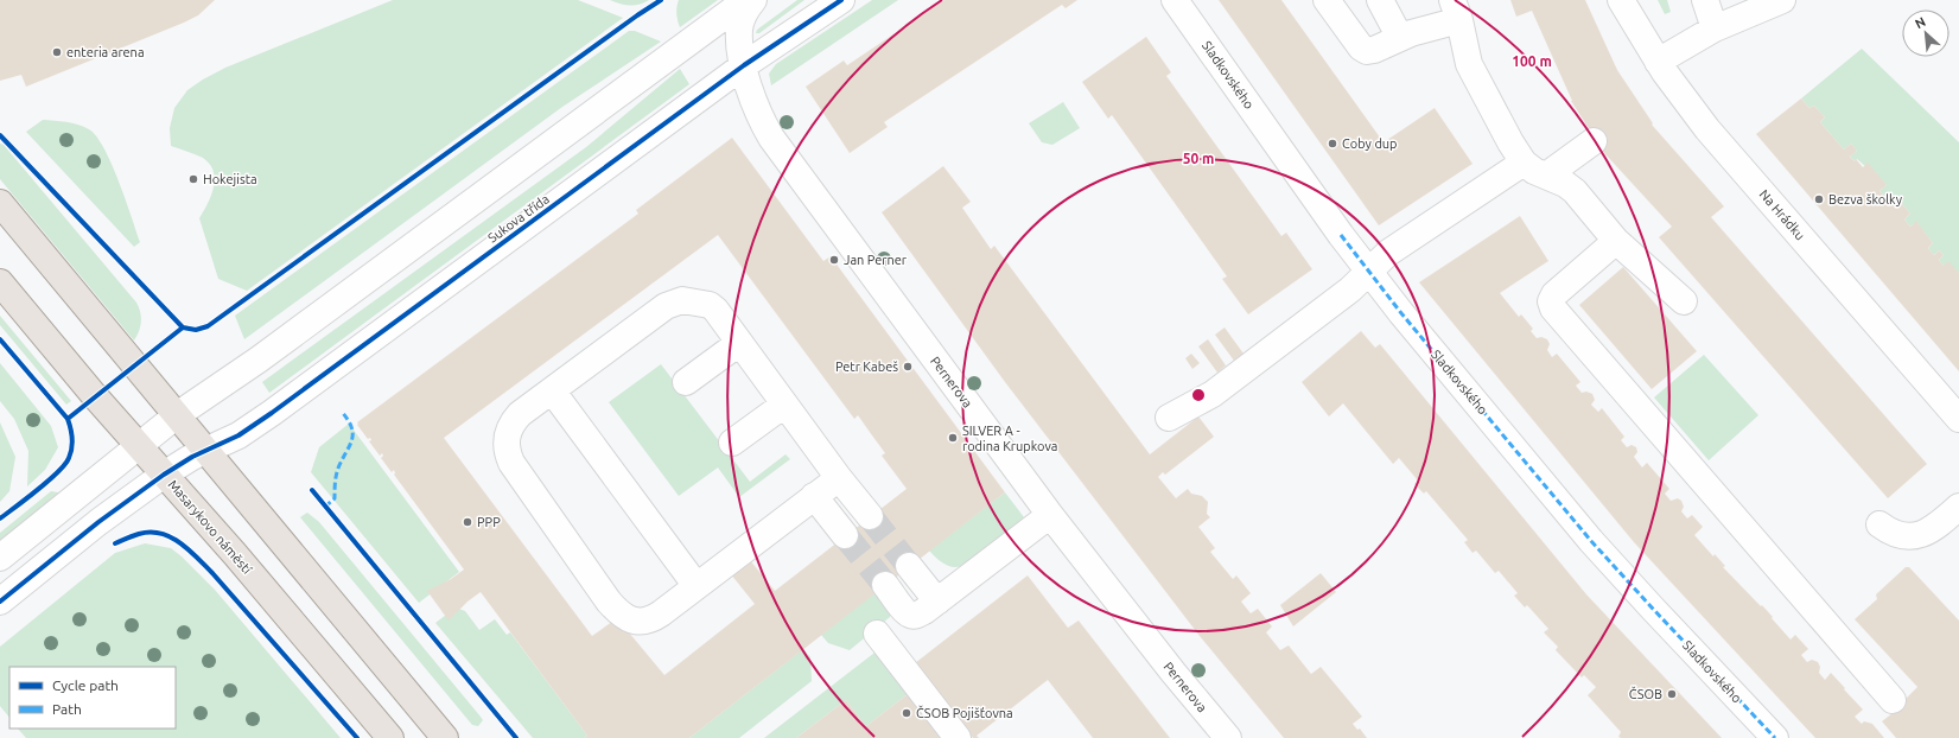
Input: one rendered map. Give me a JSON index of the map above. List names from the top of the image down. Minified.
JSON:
{"streets":{"main road":["Masarykovo náměstí"],"street":["Sladkovského","Na Hrádku","Sukova třída","Pernerova"]},"crossings":[["Sukova třída","Pernerova"],["Sukova třída","Masarykovo náměstí"]],"places":["enteria arena","Coby dup","Hokejista","Bezva školky","Jan Perner","Petr Kabeš","SILVER A - rodina Krupkova","PPP","ČSOB","ČSOB Pojišťovna"],"legend":["Cycle path","Path"],"north":"top left","rings":["100 m","50 m"]}
